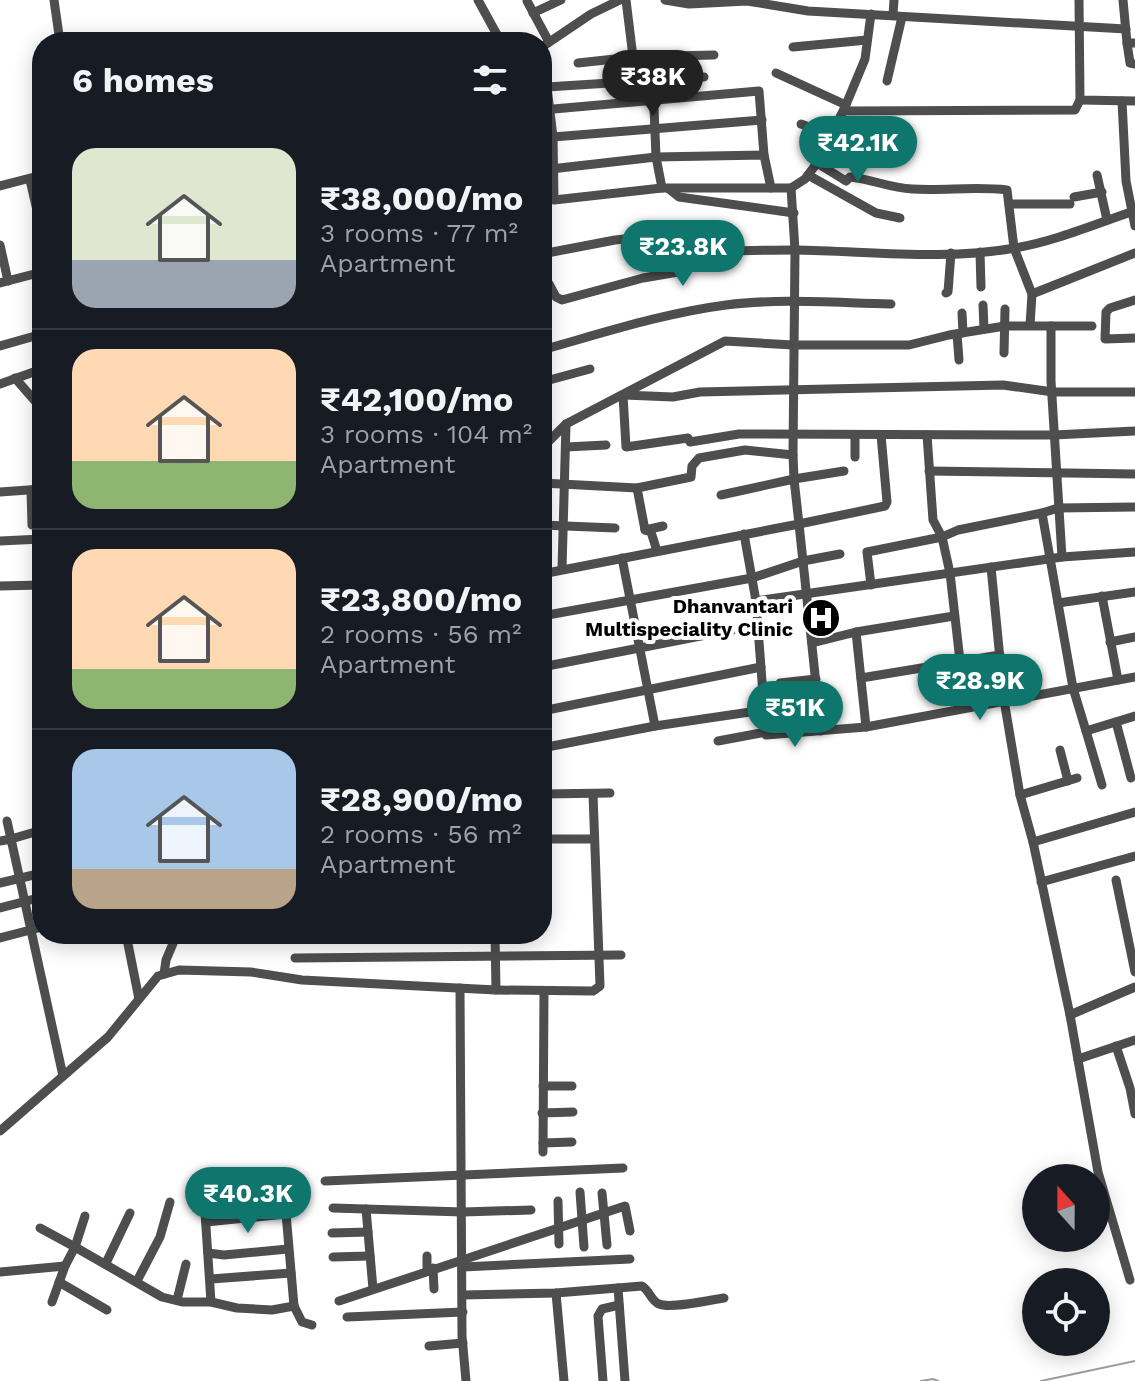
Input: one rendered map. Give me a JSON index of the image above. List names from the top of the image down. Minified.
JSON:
{"places":{"hospital":["Dhanvantari Multispeciality Clinic"]},"north":"top","page":{"heading":"6 homes","price":["₹38K","₹42.1K","₹23.8K","₹28.9K","₹51K","₹40.3K"],"list":[{"name":"₹38,000/mo","note":"3 rooms · 77 m² · Apartment"},{"name":"₹42,100/mo","note":"3 rooms · 104 m² · Apartment"},{"name":"₹23,800/mo","note":"2 rooms · 56 m² · Apartment"},{"name":"₹28,900/mo","note":"2 rooms · 56 m² · Apartment"}]}}
